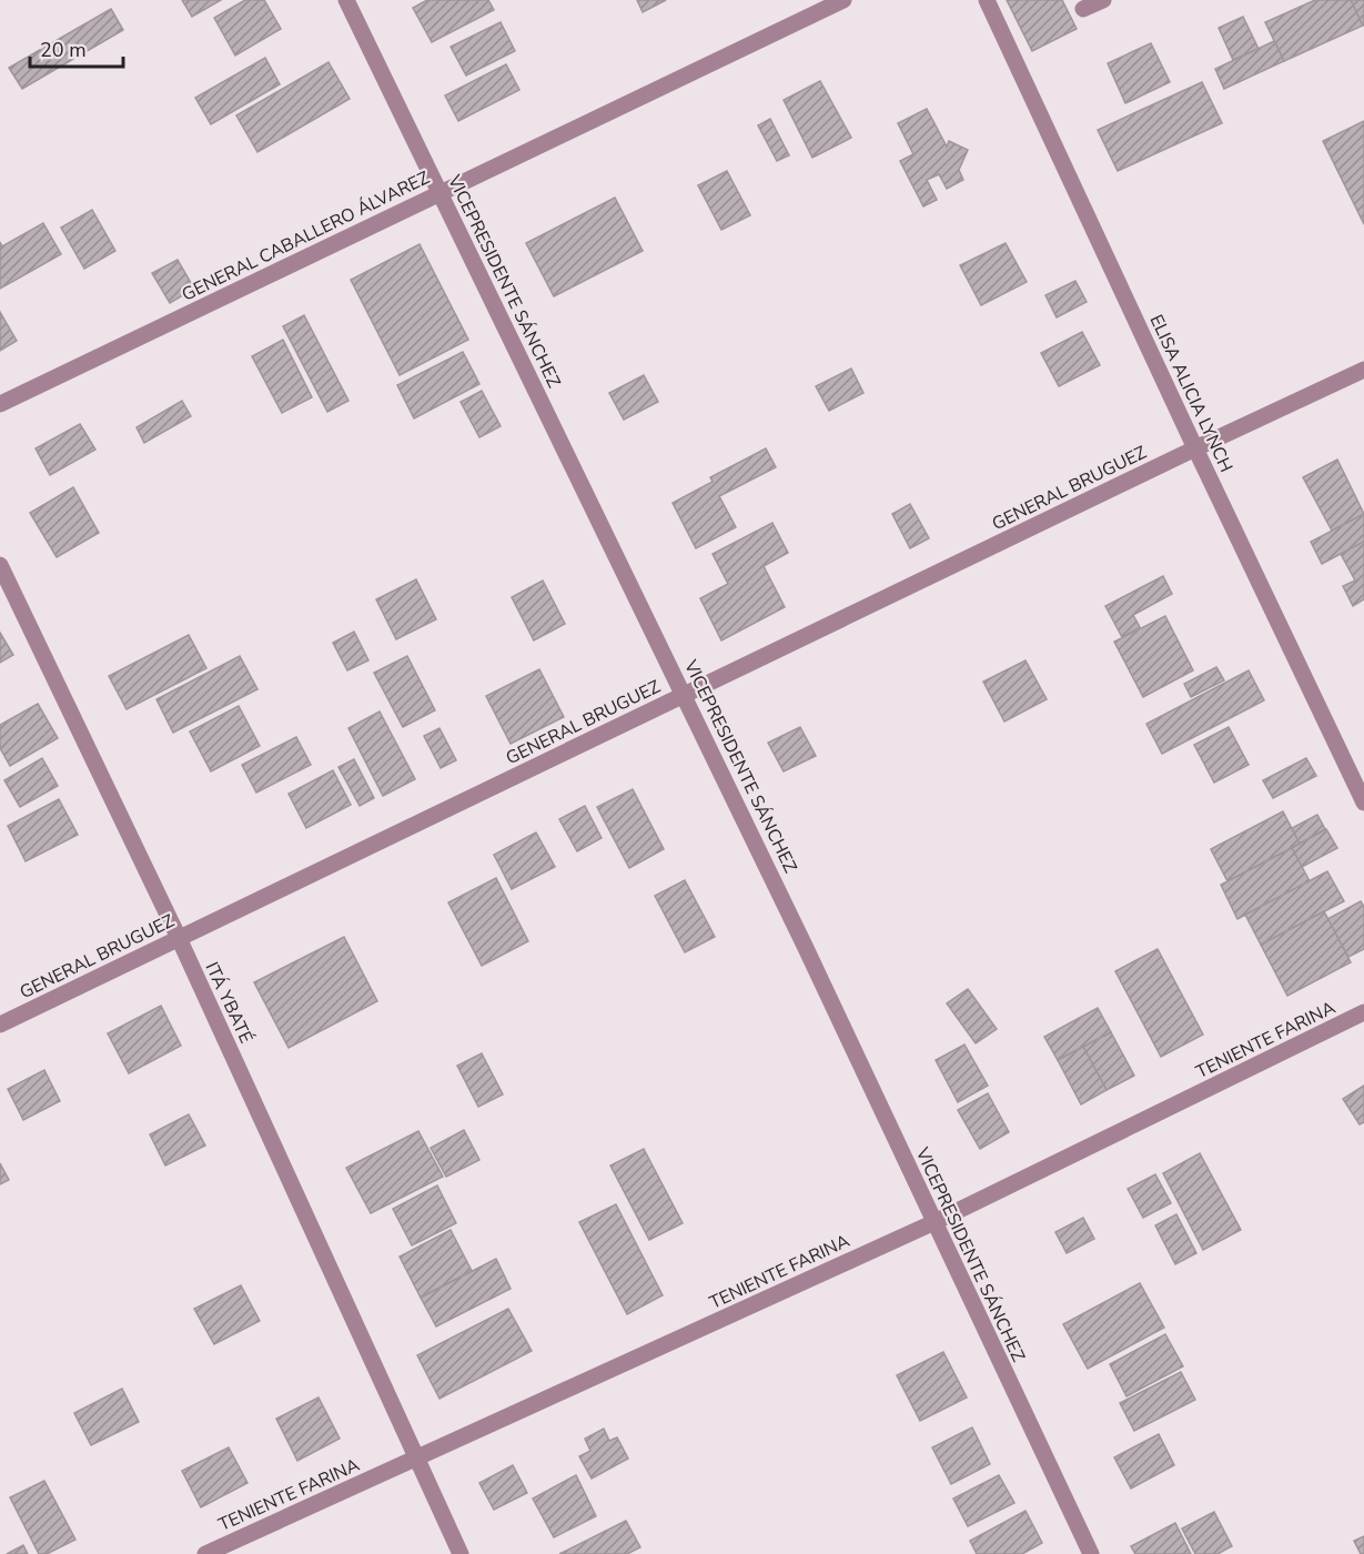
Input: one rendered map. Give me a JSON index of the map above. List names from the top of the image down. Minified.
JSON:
{"streets":{"street":["GENERAL CABALLERO ÁLVAREZ","VICEPRESIDENTE SÁNCHEZ","ELISA ALICIA LYNCH","GENERAL BRUGUEZ","ITÁ YBATÉ","TENIENTE FARINA"]},"crossings":[["GENERAL CABALLERO ÁLVAREZ","VICEPRESIDENTE SÁNCHEZ"],["VICEPRESIDENTE SÁNCHEZ","GENERAL BRUGUEZ"],["VICEPRESIDENTE SÁNCHEZ","TENIENTE FARINA"],["ELISA ALICIA LYNCH","GENERAL BRUGUEZ"],["GENERAL BRUGUEZ","ITÁ YBATÉ"],["ITÁ YBATÉ","TENIENTE FARINA"]],"scale_bar":"20 m"}
